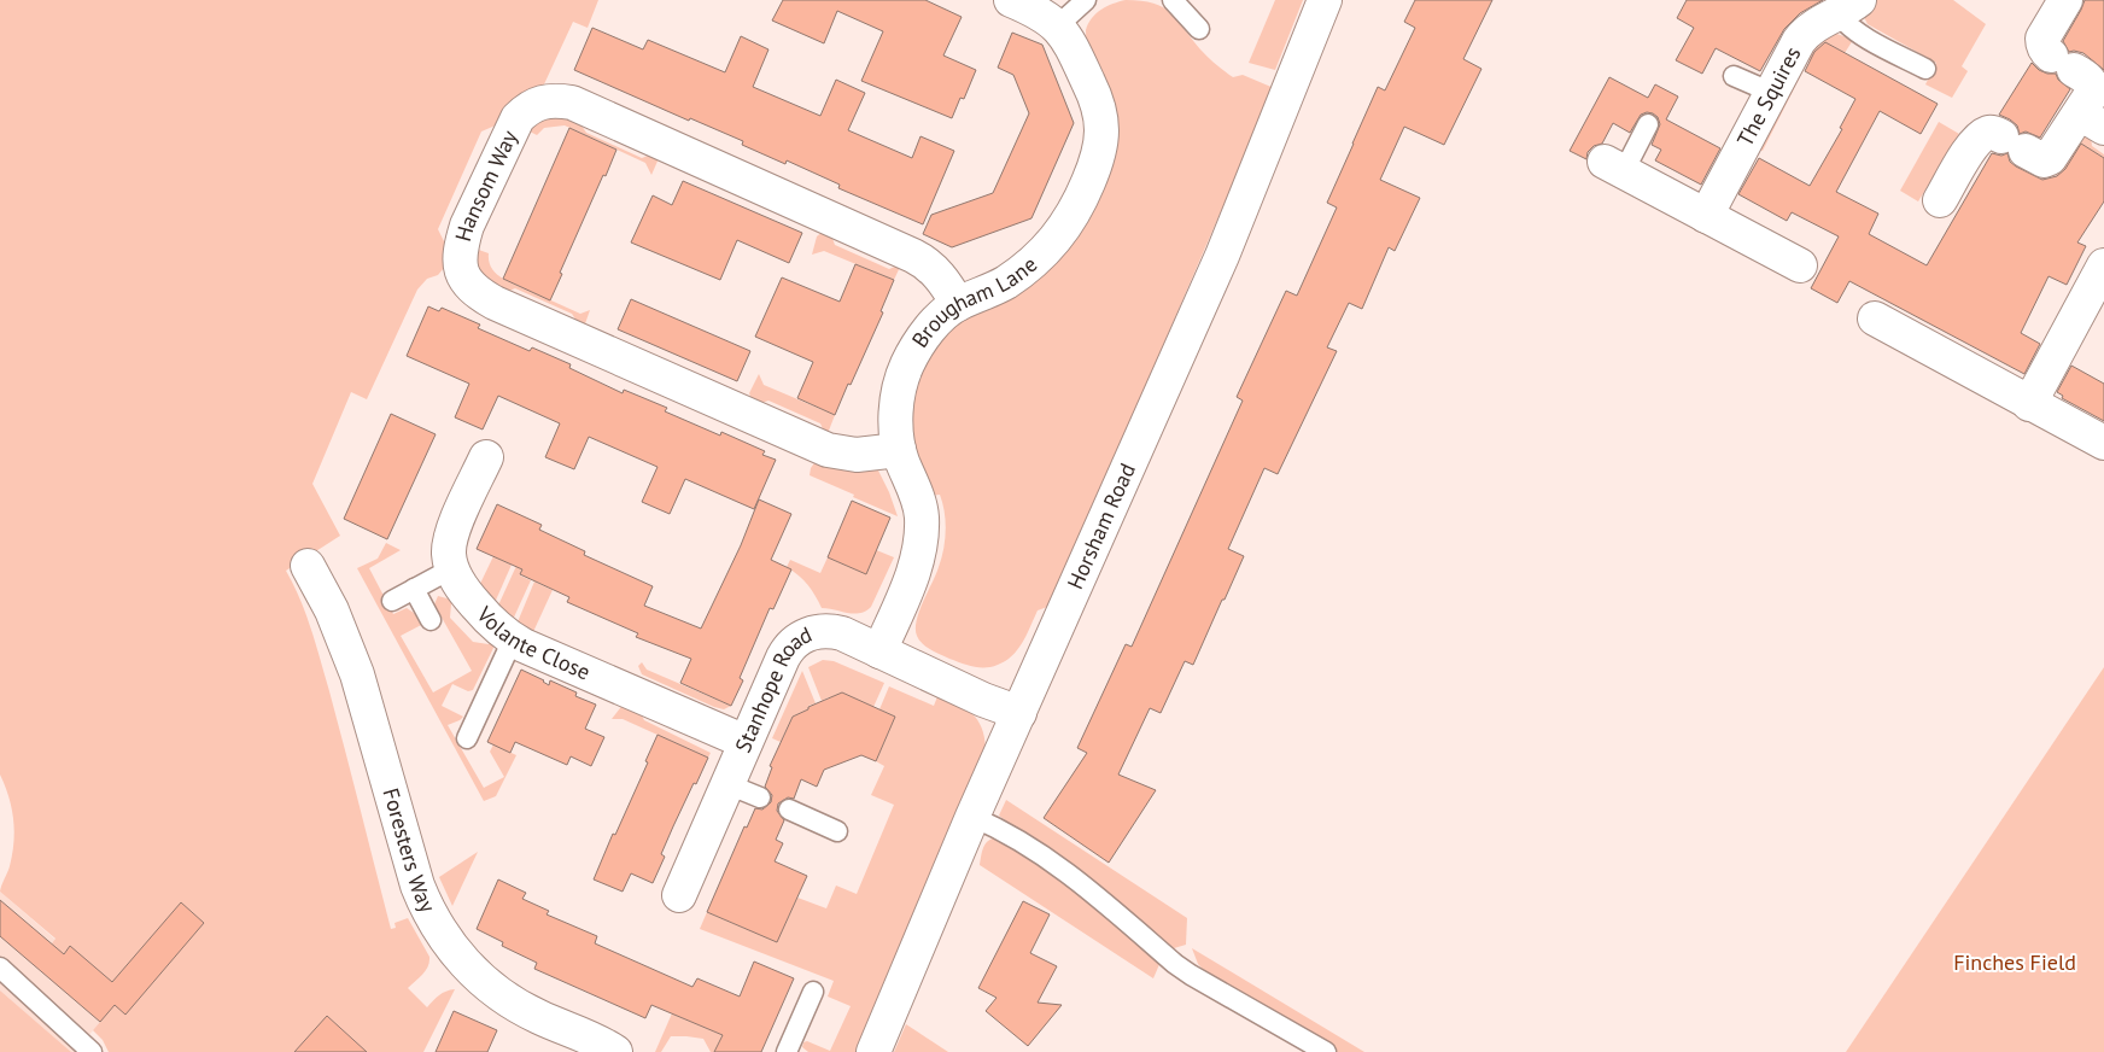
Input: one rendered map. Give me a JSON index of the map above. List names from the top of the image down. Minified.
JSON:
{"streets":{"street":["The Squires","Hansom Way","Brougham Lane","Horsham Road","Volante Close","Stanhope Road","Foresters Way"]},"crossings":[["Hansom Way","Brougham Lane"],["Brougham Lane","Stanhope Road"],["Horsham Road","Stanhope Road"],["Volante Close","Stanhope Road"]],"parks":["Finches Field"]}
